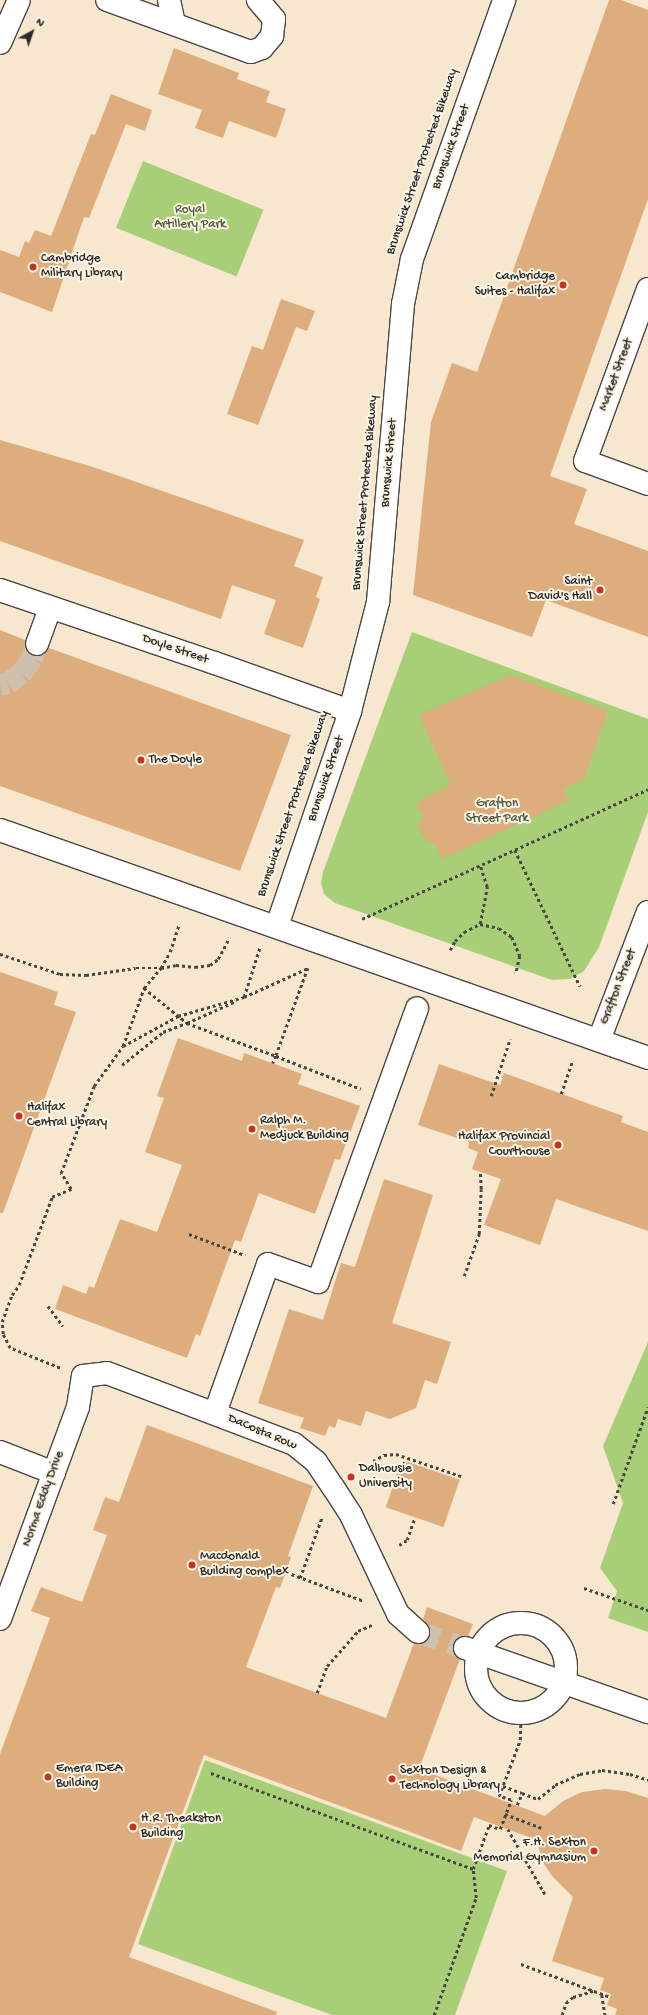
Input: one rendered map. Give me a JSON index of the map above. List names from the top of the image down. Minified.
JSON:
{"streets":{"street":["Brunswick Street","Market Street","Doyle Street","Grafton Street","DaCosta Row","Norma Eddy Drive"]},"crossings":[["Brunswick Street","Doyle Street"],["DaCosta Row","Norma Eddy Drive"]],"parks":["Royal Artillery Park","Grafton Street Park"],"places":["Cambridge Military Library","Cambridge Suites - Halifax","Saint David's Hall","The Doyle","Halifax Central Library","Ralph M. Medjuck Building","Halifax Provincial Courthouse","Dalhousie University","Macdonald Building complex","Emera IDEA Building","Sexton Design & Technology Library","H.R. Theakston Building","F.H. Sexton Memorial Gymnasium"],"north":"top right"}
